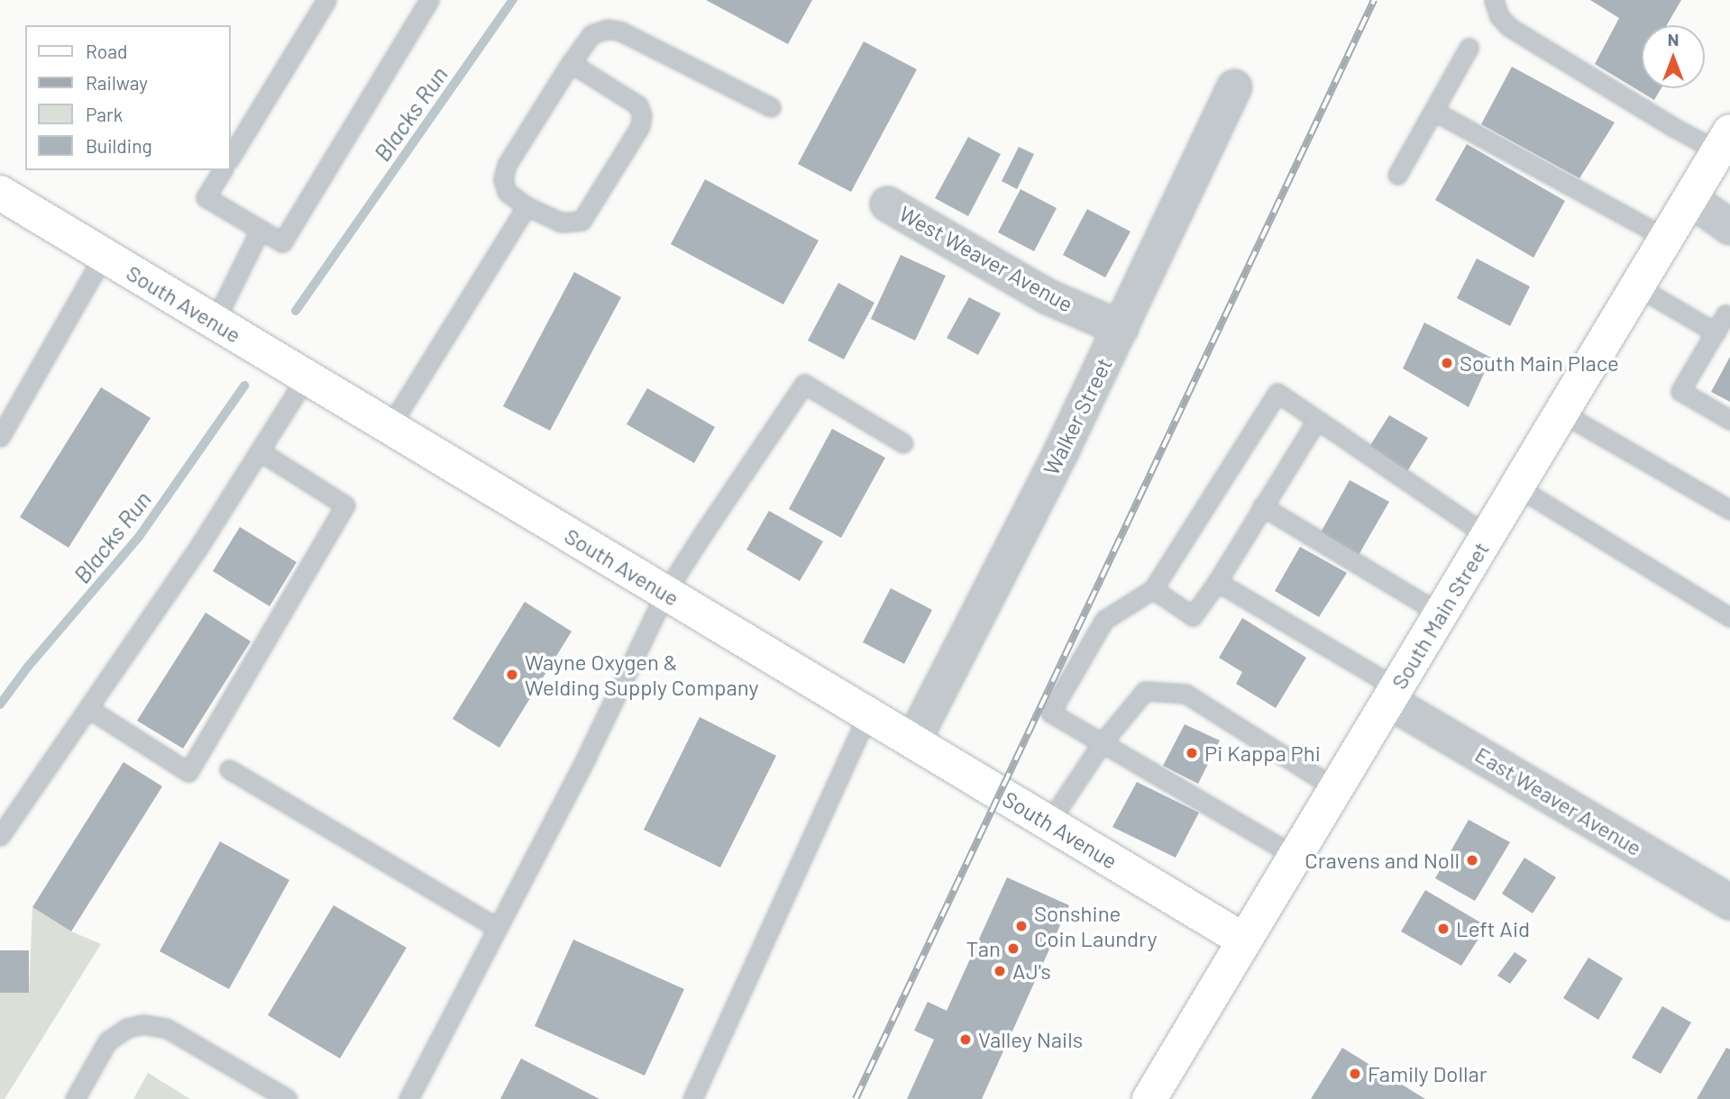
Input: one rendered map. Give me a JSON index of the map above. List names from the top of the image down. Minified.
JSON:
{"streets":{"street":["West Weaver Avenue","South Avenue","Walker Street","South Main Street","East Weaver Avenue"]},"crossings":[["West Weaver Avenue","Walker Street"],["South Avenue","Walker Street"],["South Avenue","South Main Street"],["South Main Street","East Weaver Avenue"]],"water":["Blacks Run"],"places":["South Main Place","Wayne Oxygen & Welding Supply Company","Pi Kappa Phi","Cravens and Noll","Sonshine Coin Laundry","Left Aid","Tan","AJ's","Valley Nails","Family Dollar"],"legend":["Road","Railway","Park","Building"],"north":"top"}
